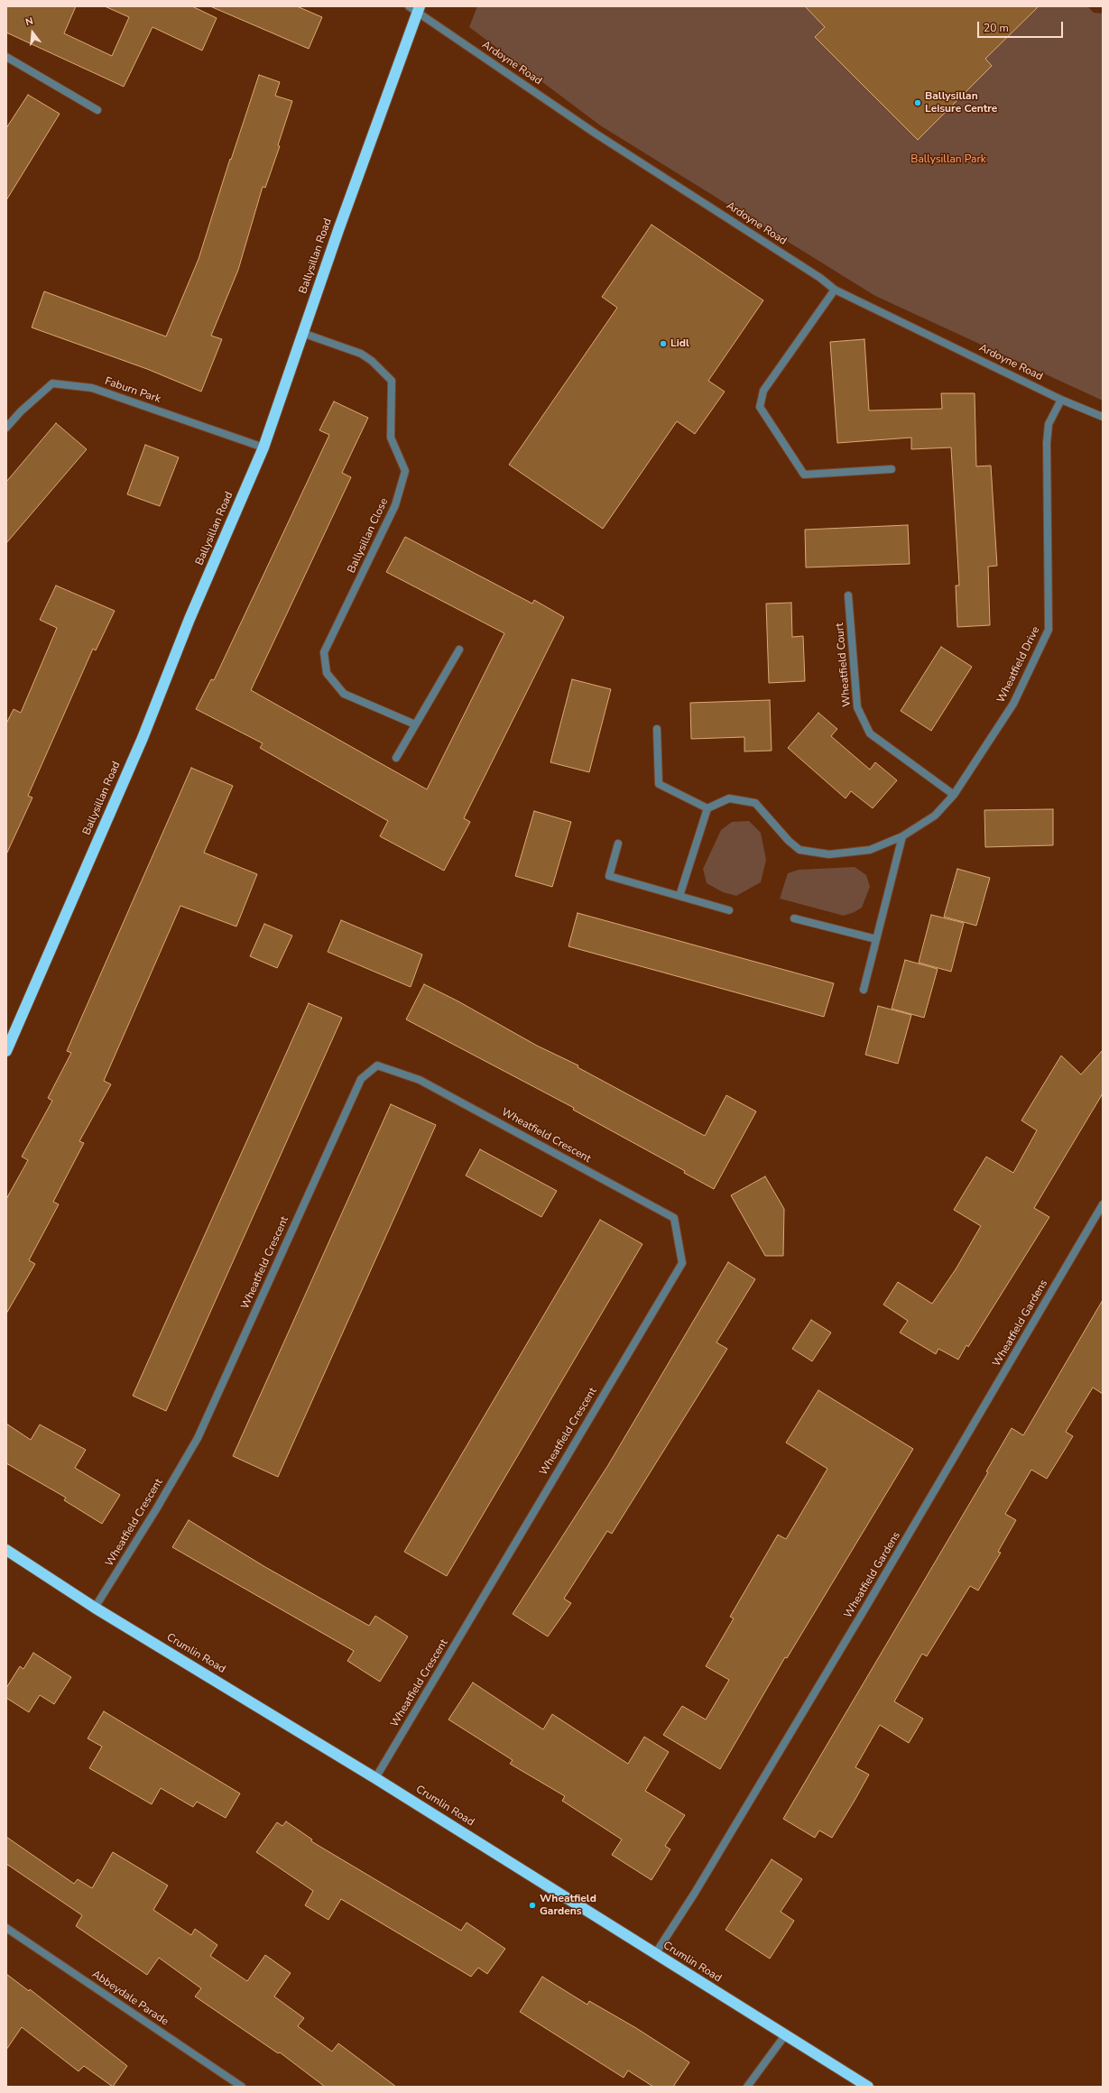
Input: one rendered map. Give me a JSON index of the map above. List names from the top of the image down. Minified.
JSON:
{"streets":{"highway":["Ballysillan Road","Crumlin Road"],"street":["Ardoyne Road","Faburn Park","Ballysillan Close","Wheatfield Court","Wheatfield Drive","Wheatfield Crescent","Wheatfield Gardens","Abbeydale Parade"]},"crossings":[["Ardoyne Road","Ballysillan Road"],["Ardoyne Road","Wheatfield Drive"],["Ballysillan Road","Faburn Park"],["Ballysillan Road","Ballysillan Close"],["Wheatfield Court","Wheatfield Drive"],["Wheatfield Crescent","Crumlin Road"],["Wheatfield Gardens","Crumlin Road"]],"parks":["Ballysillan Park"],"places":["Ballysillan Leisure Centre","Lidl","Wheatfield Gardens"],"scale_bar":"20 m","north":"top"}
